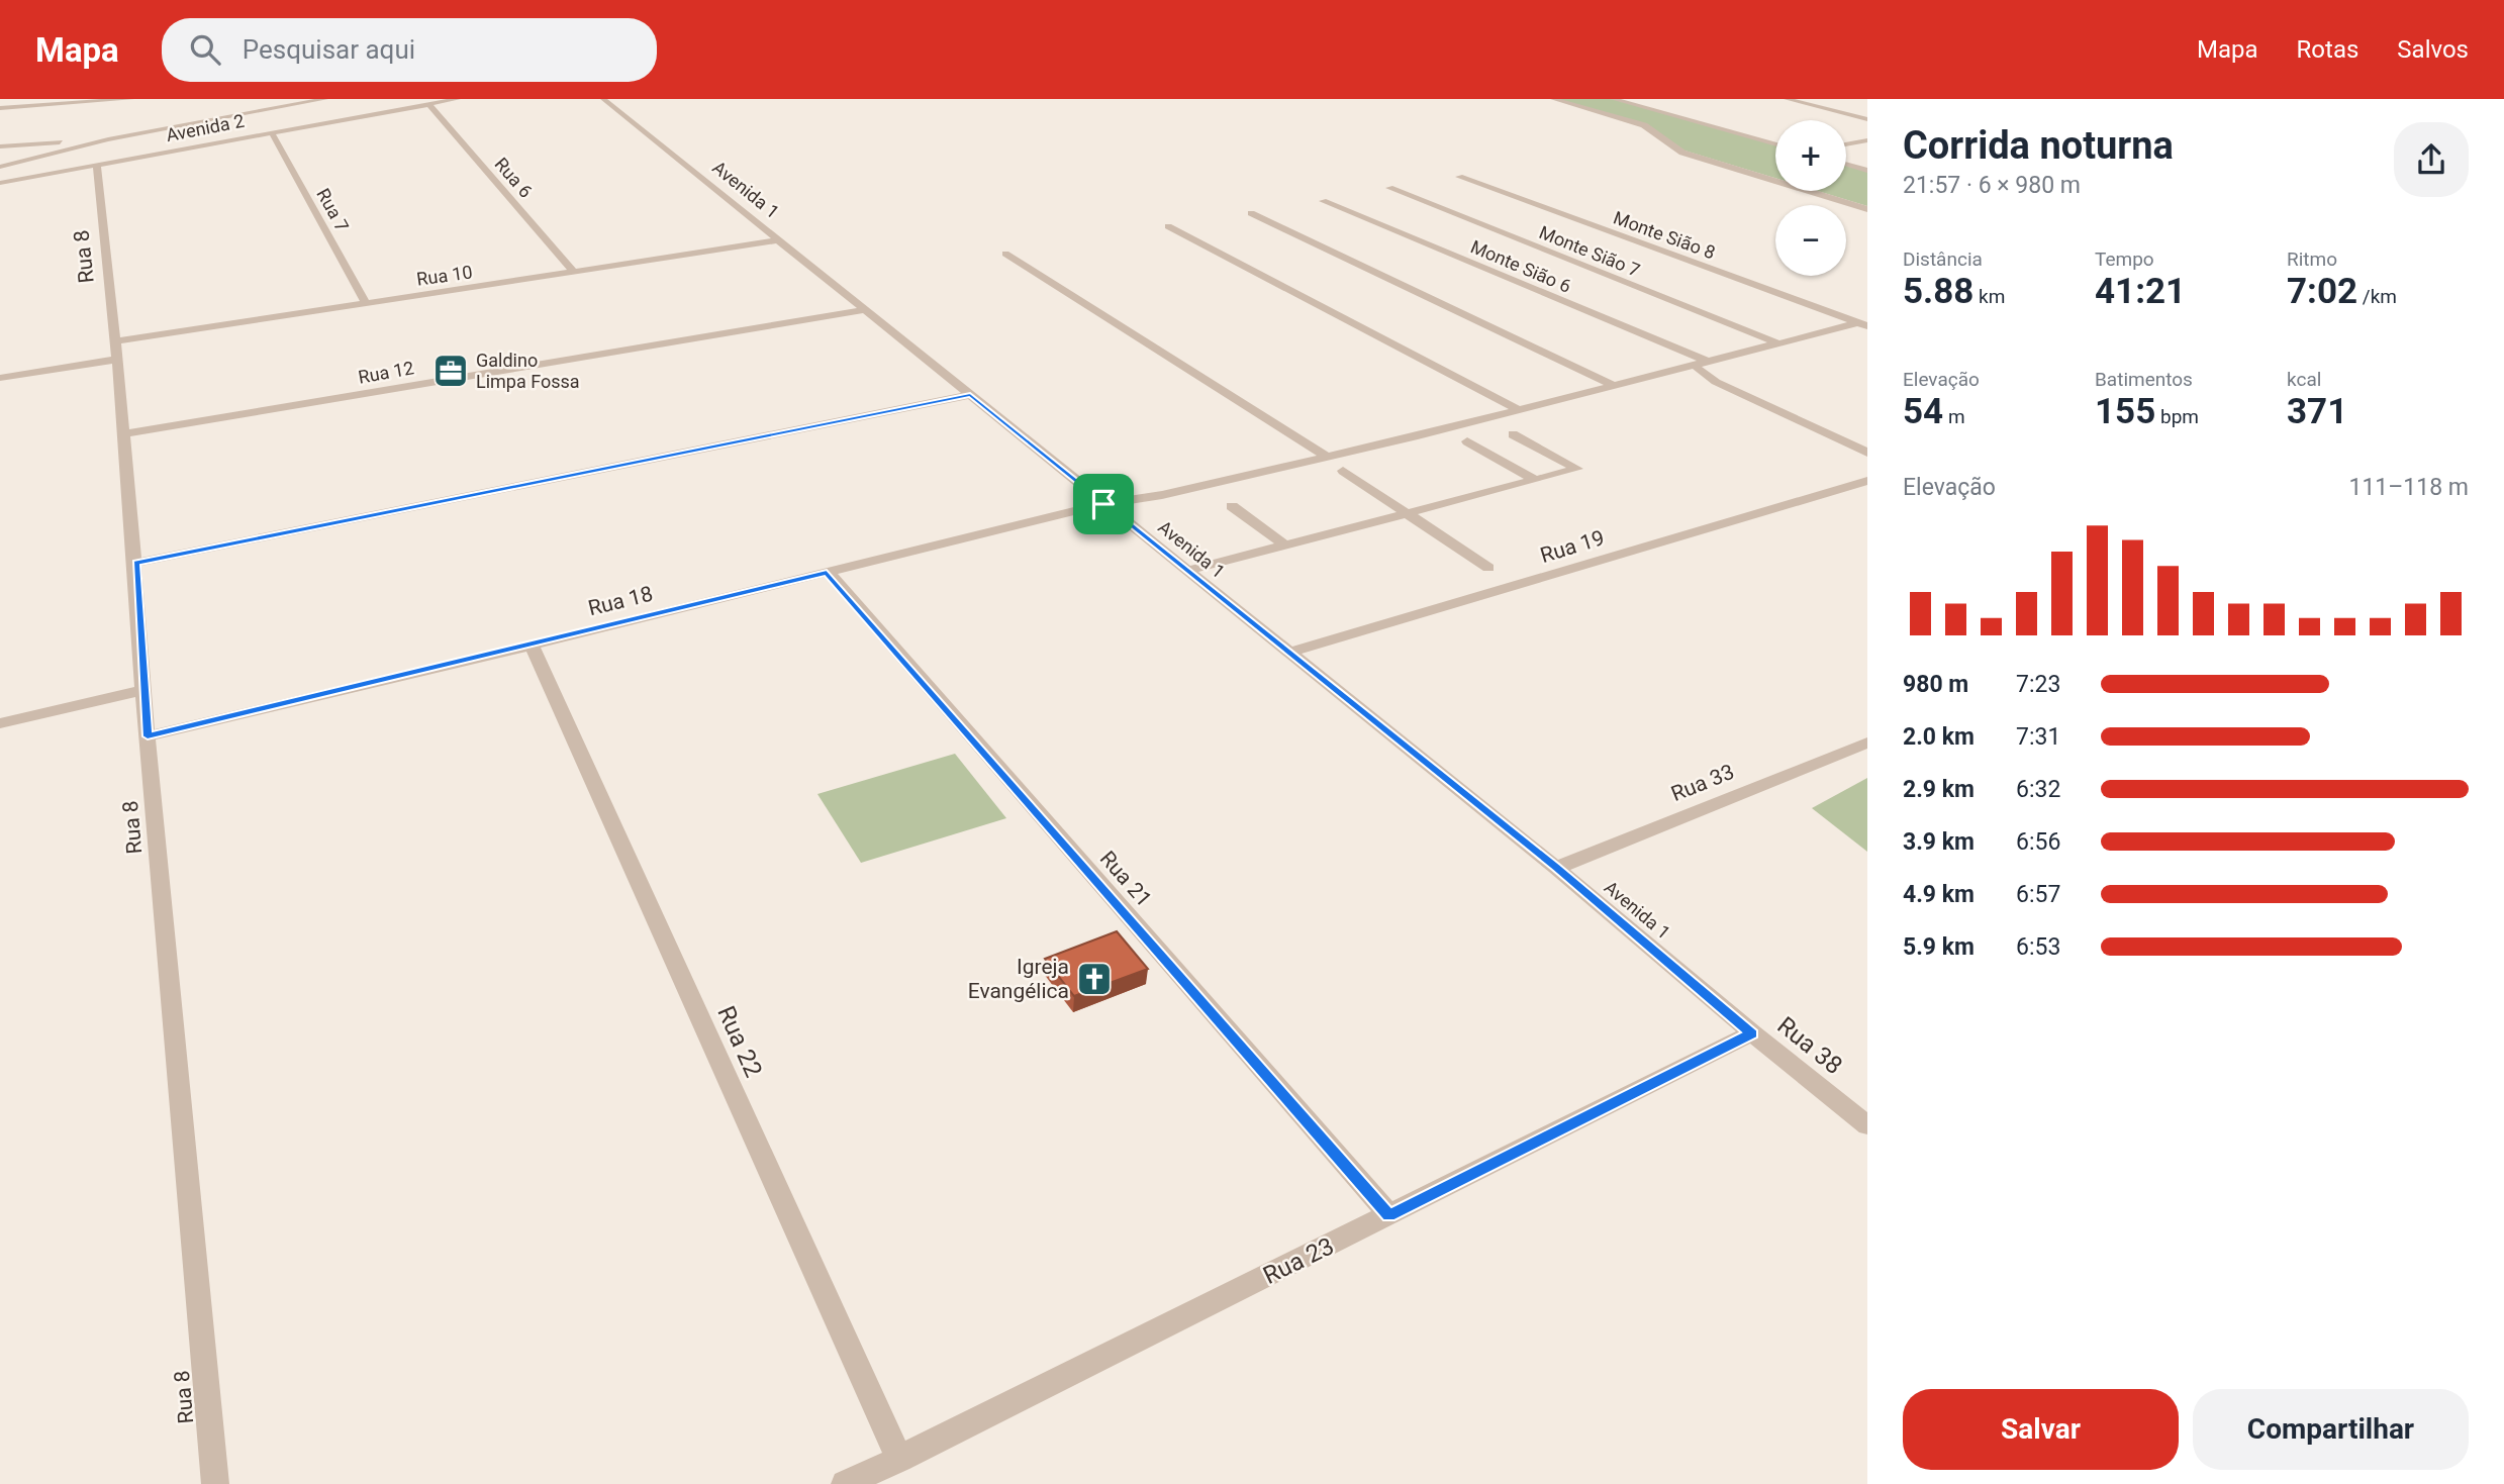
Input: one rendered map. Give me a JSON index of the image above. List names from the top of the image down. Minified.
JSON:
{"streets":{"street":["Avenida 2","Rua 6","Avenida 1","Rua 7","Monte Sião 8","Monte Sião 7","Rua 8","Monte Sião 6","Rua 10","Rua 12","Rua 19","Rua 18","Rua 33","Rua 21","Rua 22","Rua 38","Rua 23"]},"crossings":[["Avenida 2","Rua 6"],["Avenida 2","Rua 7"],["Avenida 2","Rua 8"],["Rua 6","Rua 10"],["Avenida 1","Rua 10"],["Avenida 1","Rua 12"],["Avenida 1","Rua 19"],["Avenida 1","Rua 18"],["Avenida 1","Rua 33"],["Avenida 1","Rua 38"],["Avenida 1","Rua 23"],["Rua 7","Rua 10"],["Monte Sião 8","Rua 18"],["Monte Sião 7","Rua 18"],["Rua 8","Rua 10"],["Rua 8","Rua 12"],["Rua 8","Rua 18"],["Monte Sião 6","Rua 18"],["Rua 18","Rua 21"],["Rua 18","Rua 22"],["Rua 21","Rua 23"],["Rua 22","Rua 23"],["Rua 38","Rua 23"]],"places":{"office":["Galdino Limpa Fossa"],"church":["Igreja Evangélica"]},"page":{"header":"Mapa","search":"Pesquisar aqui","nav":["Mapa","Rotas","Salvos"],"heading":["Corrida noturna","21:57 · 6 × 980 m"],"map_buttons":["+","−"],"stats":[["Distância","5.88 km"],["Tempo","41:21"],["Ritmo","7:02 /km"],["Elevação","54 m"],["Batimentos","155 bpm"],["kcal","371"]],"chart":["Elevação","111–118 m"],"list":[{"name":"980 m","note":"7:23"},{"name":"2.0 km","note":"7:31"},{"name":"2.9 km","note":"6:32"},{"name":"3.9 km","note":"6:56"},{"name":"4.9 km","note":"6:57"},{"name":"5.9 km","note":"6:53"}],"buttons":["Salvar","Compartilhar"]}}
